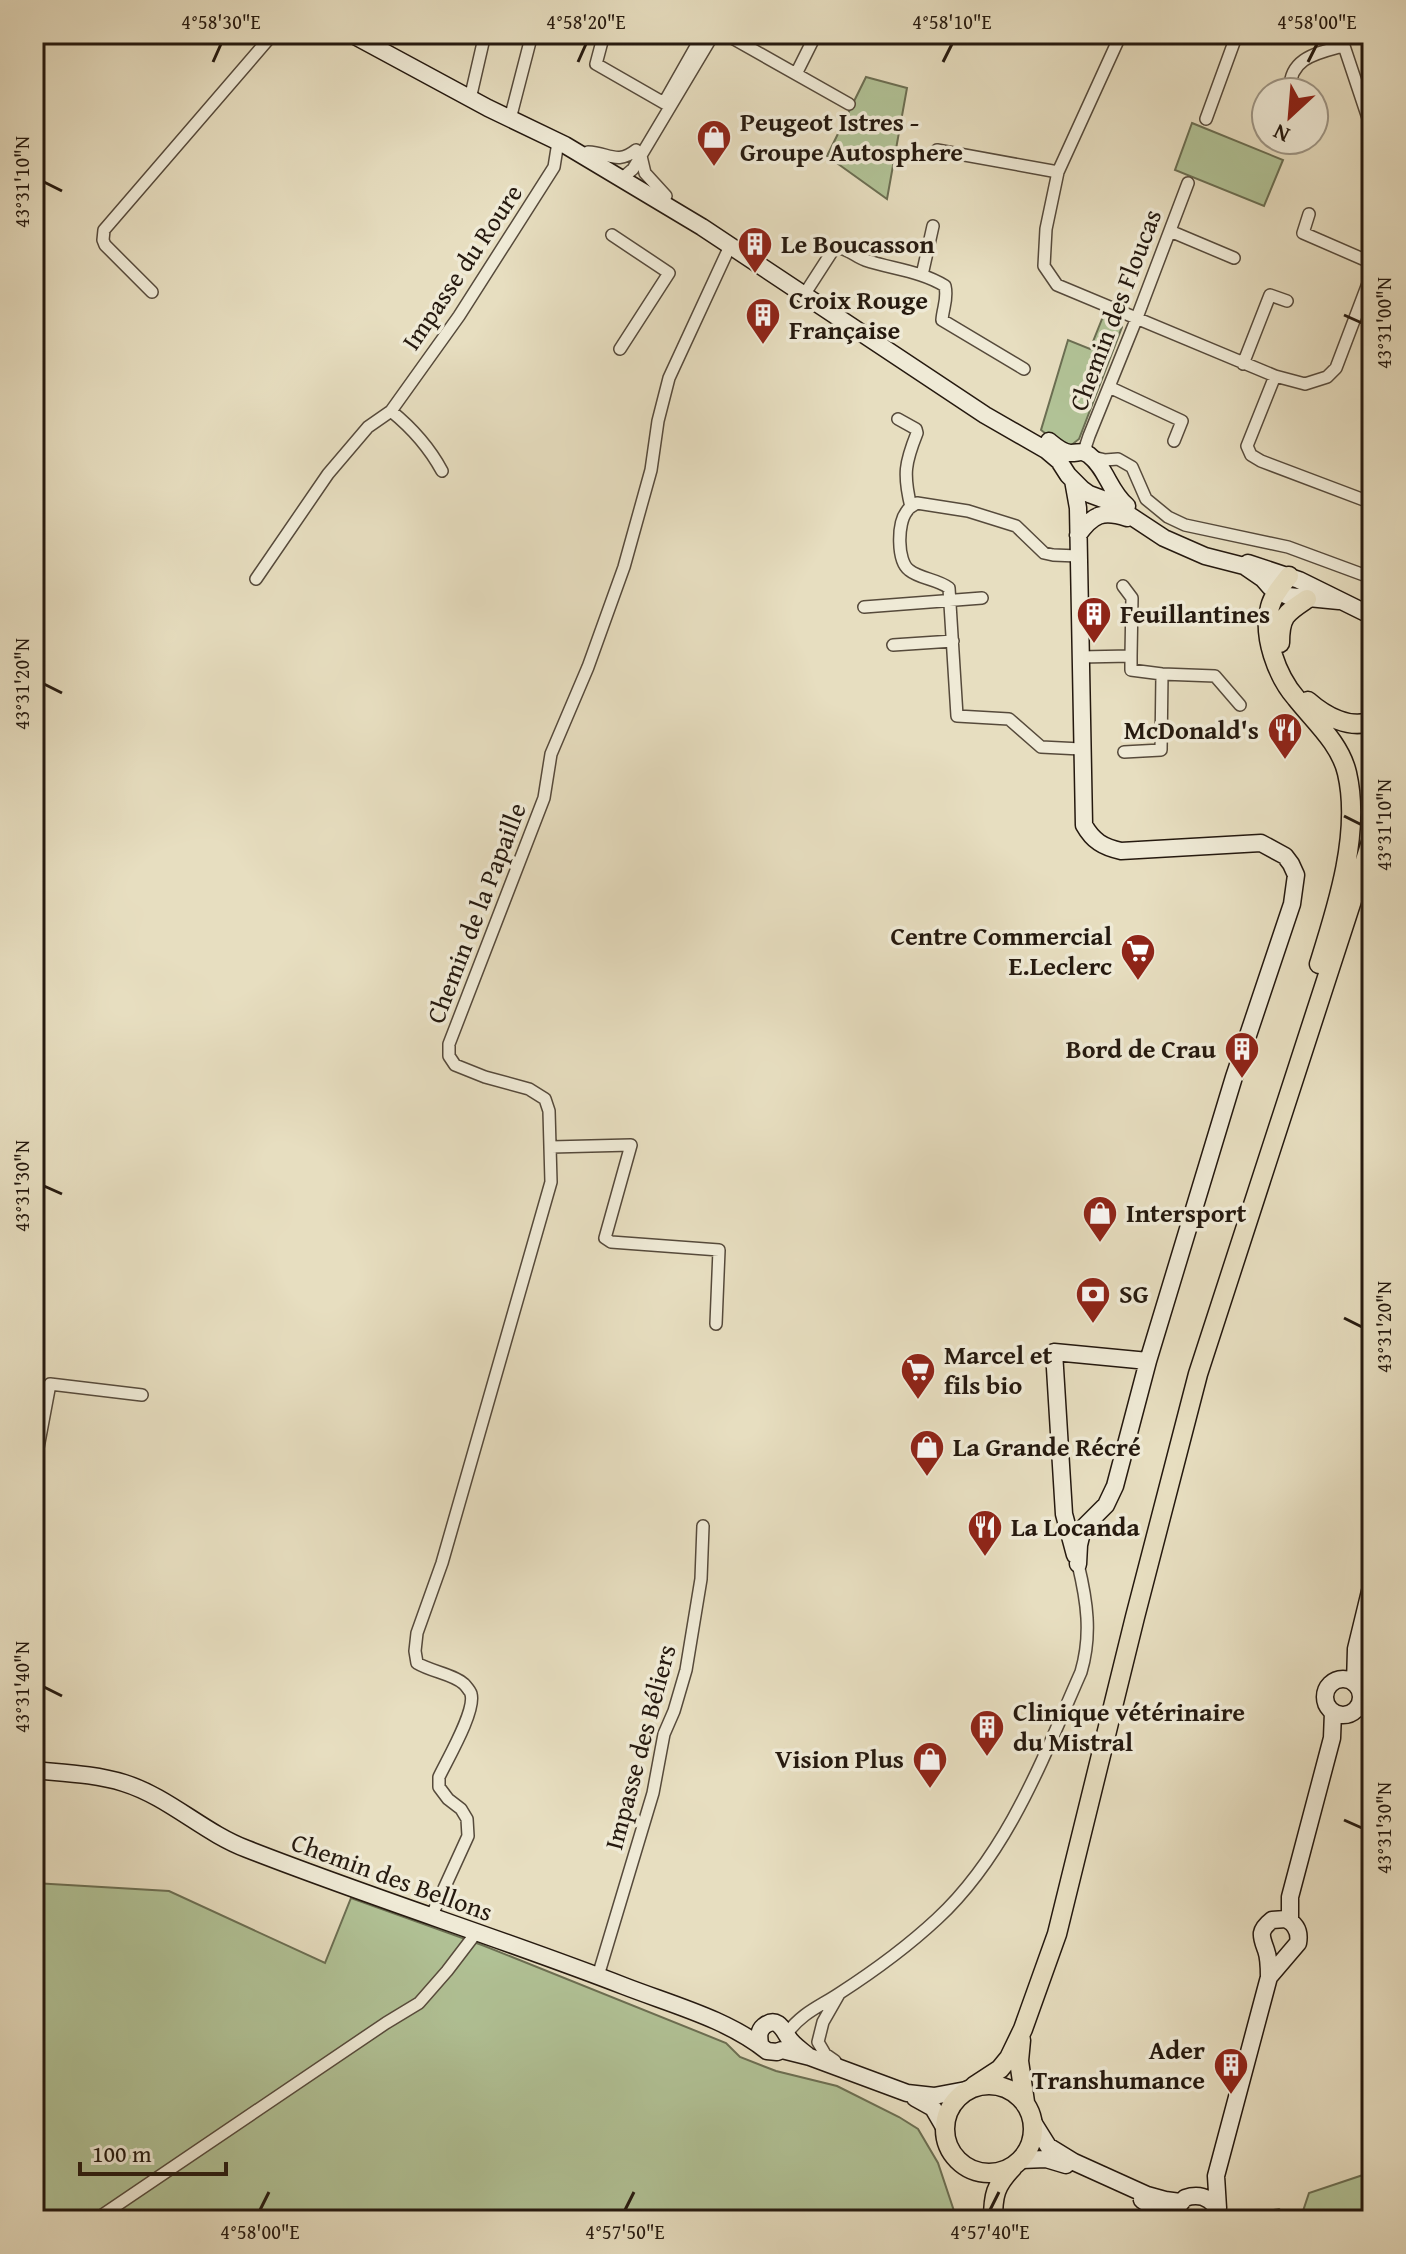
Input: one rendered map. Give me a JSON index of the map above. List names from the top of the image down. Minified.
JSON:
{"streets":{"street":["Impasse du Roure","Chemin des Floucas","Chemin de la Papaille","Impasse des Béliers","Chemin des Bellons"]},"crossings":[["Chemin de la Papaille","Chemin des Bellons"],["Impasse des Béliers","Chemin des Bellons"]],"places":{"shop":["Peugeot Istres - Groupe Autosphere","Intersport","La Grande Récré","Vision Plus"],"building":["Le Boucasson","Croix Rouge Française","Feuillantines","Bord de Crau","Clinique vétérinaire du Mistral","Ader Transhumance"],"restaurant":["McDonald's","La Locanda"],"supermarket":["Centre Commercial E.Leclerc","Marcel et fils bio"],"bank":["SG"]},"scale_bar":"100 m","north":"bottom left","coordinates":["4°58'30\"E","4°58'20\"E","4°58'10\"E","4°58'00\"E","43°31'10\"N","43°31'00\"N","43°31'20\"N","43°31'30\"N","43°31'40\"N","4°57'50\"E","4°57'40\"E"]}
